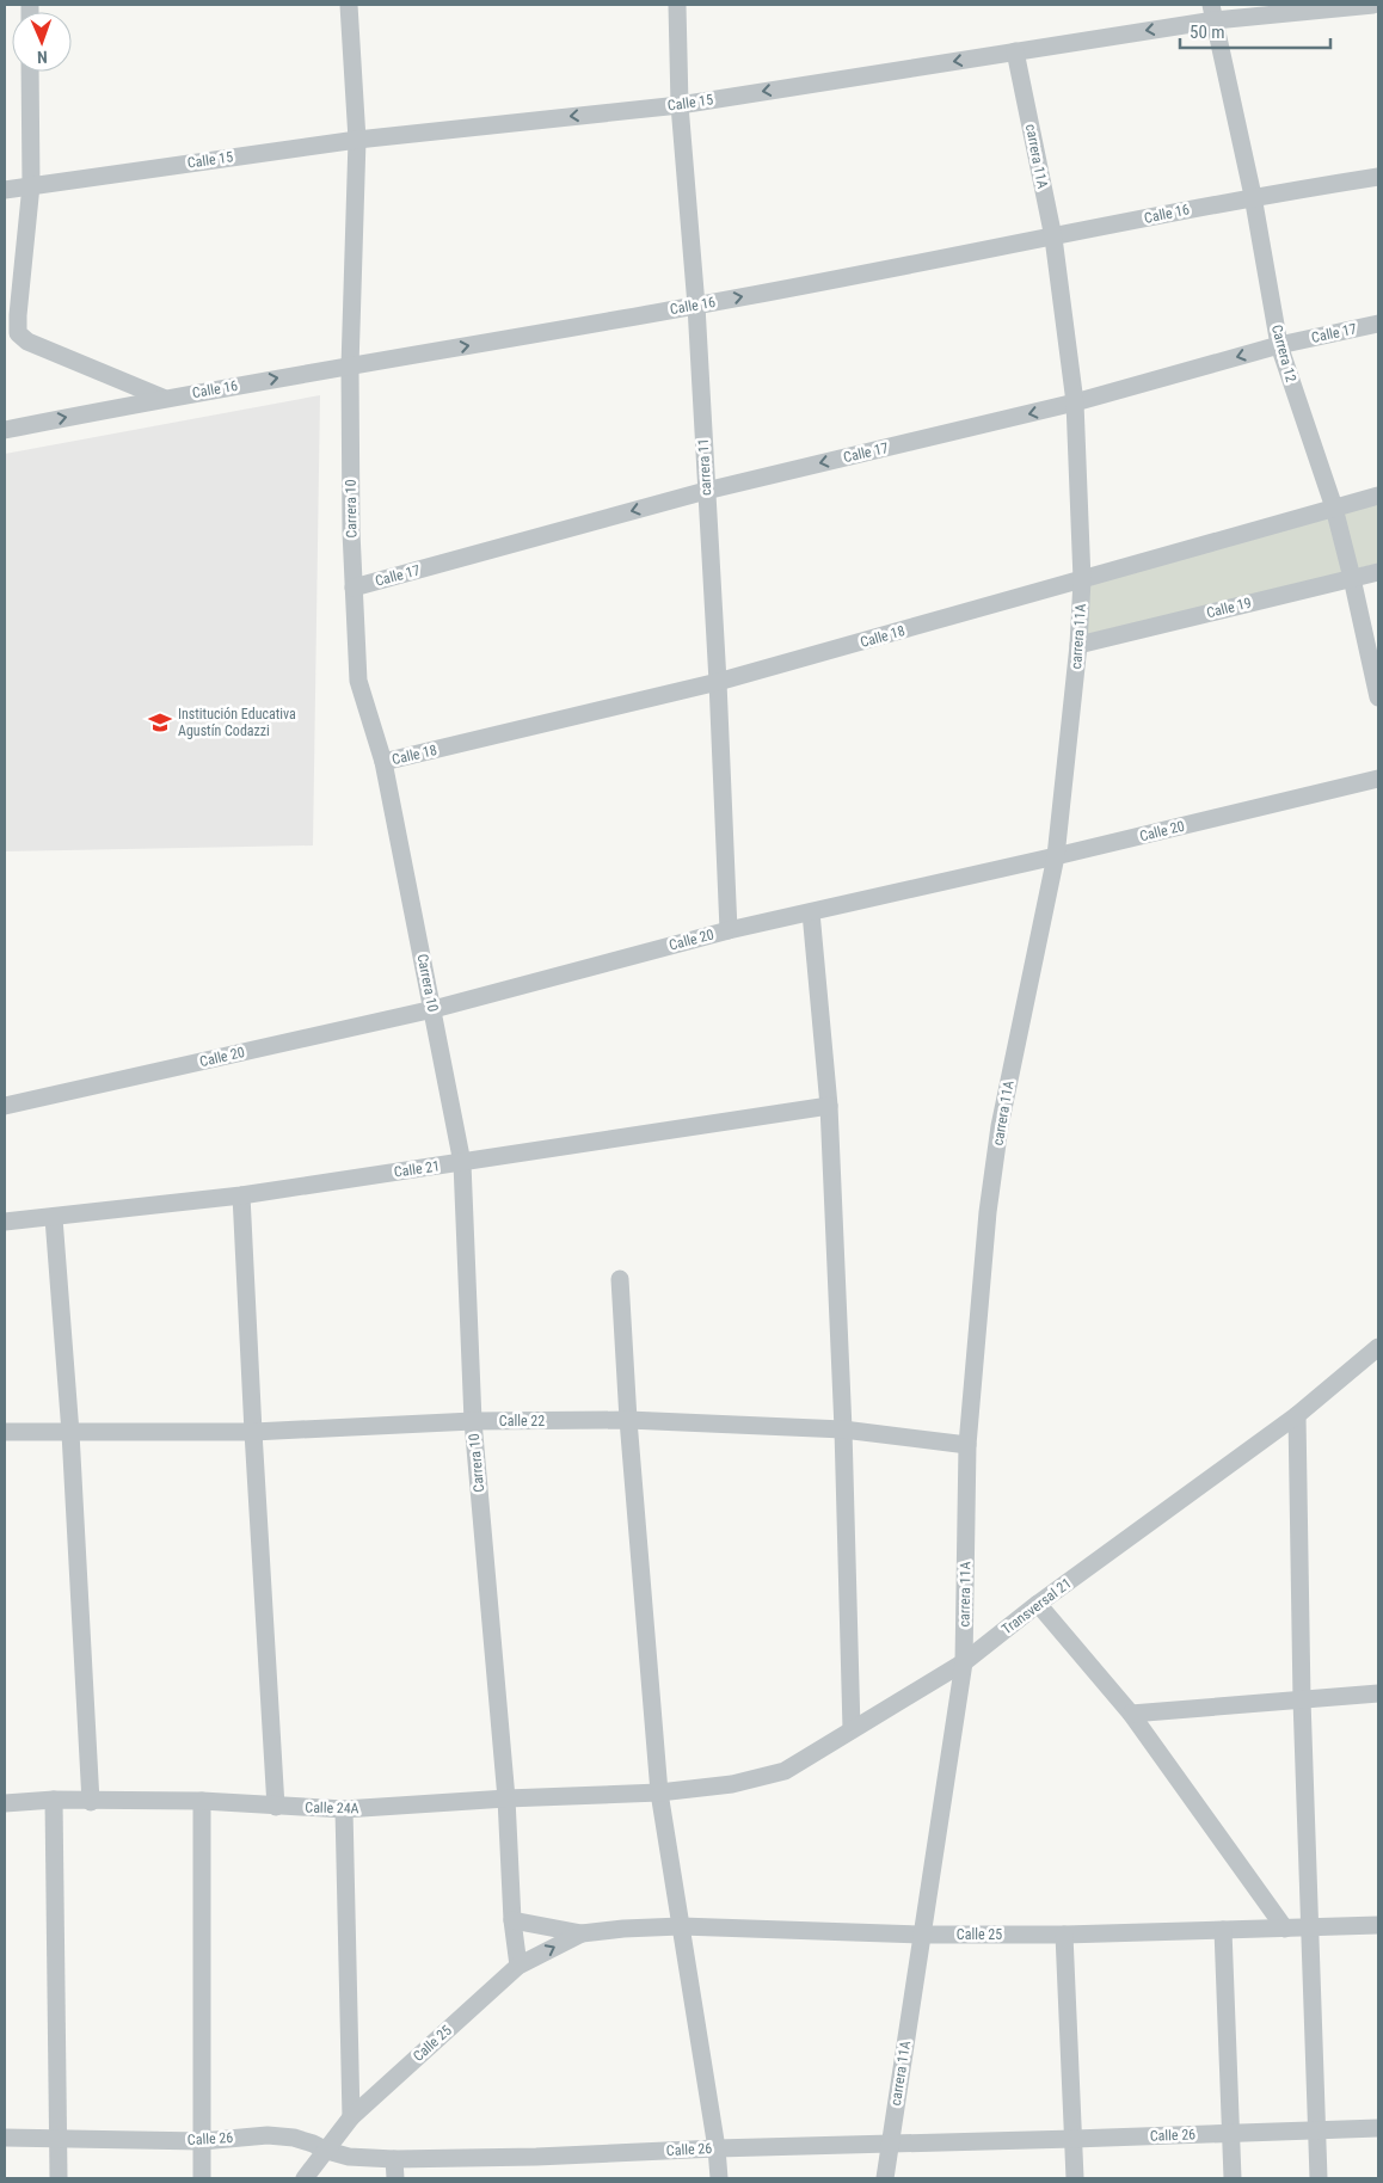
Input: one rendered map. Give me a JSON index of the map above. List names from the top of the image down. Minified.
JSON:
{"streets":{"street":["Calle 15","carrera 11A","Calle 16","Calle 17","Carrera 12","carrera 11","Carrera 10","Calle 19","Calle 18","Calle 20","Calle 21","Calle 22","Transversal 21","Calle 24A","Calle 25","Calle 26"]},"crossings":[["Calle 15","carrera 11A"],["Calle 15","Carrera 12"],["Calle 15","carrera 11"],["Calle 15","Carrera 10"],["carrera 11A","Calle 16"],["carrera 11A","Calle 17"],["carrera 11A","Calle 19"],["carrera 11A","Calle 18"],["carrera 11A","Calle 20"],["carrera 11A","Calle 22"],["carrera 11A","Transversal 21"],["carrera 11A","Calle 25"],["carrera 11A","Calle 26"],["Calle 16","Carrera 12"],["Calle 16","carrera 11"],["Calle 16","Carrera 10"],["Calle 17","Carrera 12"],["Calle 17","carrera 11"],["Calle 17","Carrera 10"],["Carrera 12","Calle 19"],["Carrera 12","Calle 18"],["carrera 11","Calle 18"],["carrera 11","Calle 20"],["Carrera 10","Calle 18"],["Carrera 10","Calle 20"],["Carrera 10","Calle 21"],["Carrera 10","Calle 22"],["Carrera 10","Calle 24A"],["Carrera 10","Calle 25"],["Transversal 21","Calle 24A"],["Calle 25","Calle 26"]],"one_way":["Calle 15","Calle 16","Calle 17"],"places":{"school or university":["Institución Educativa Agustín Codazzi"]},"scale_bar":"50 m","north":"bottom"}
